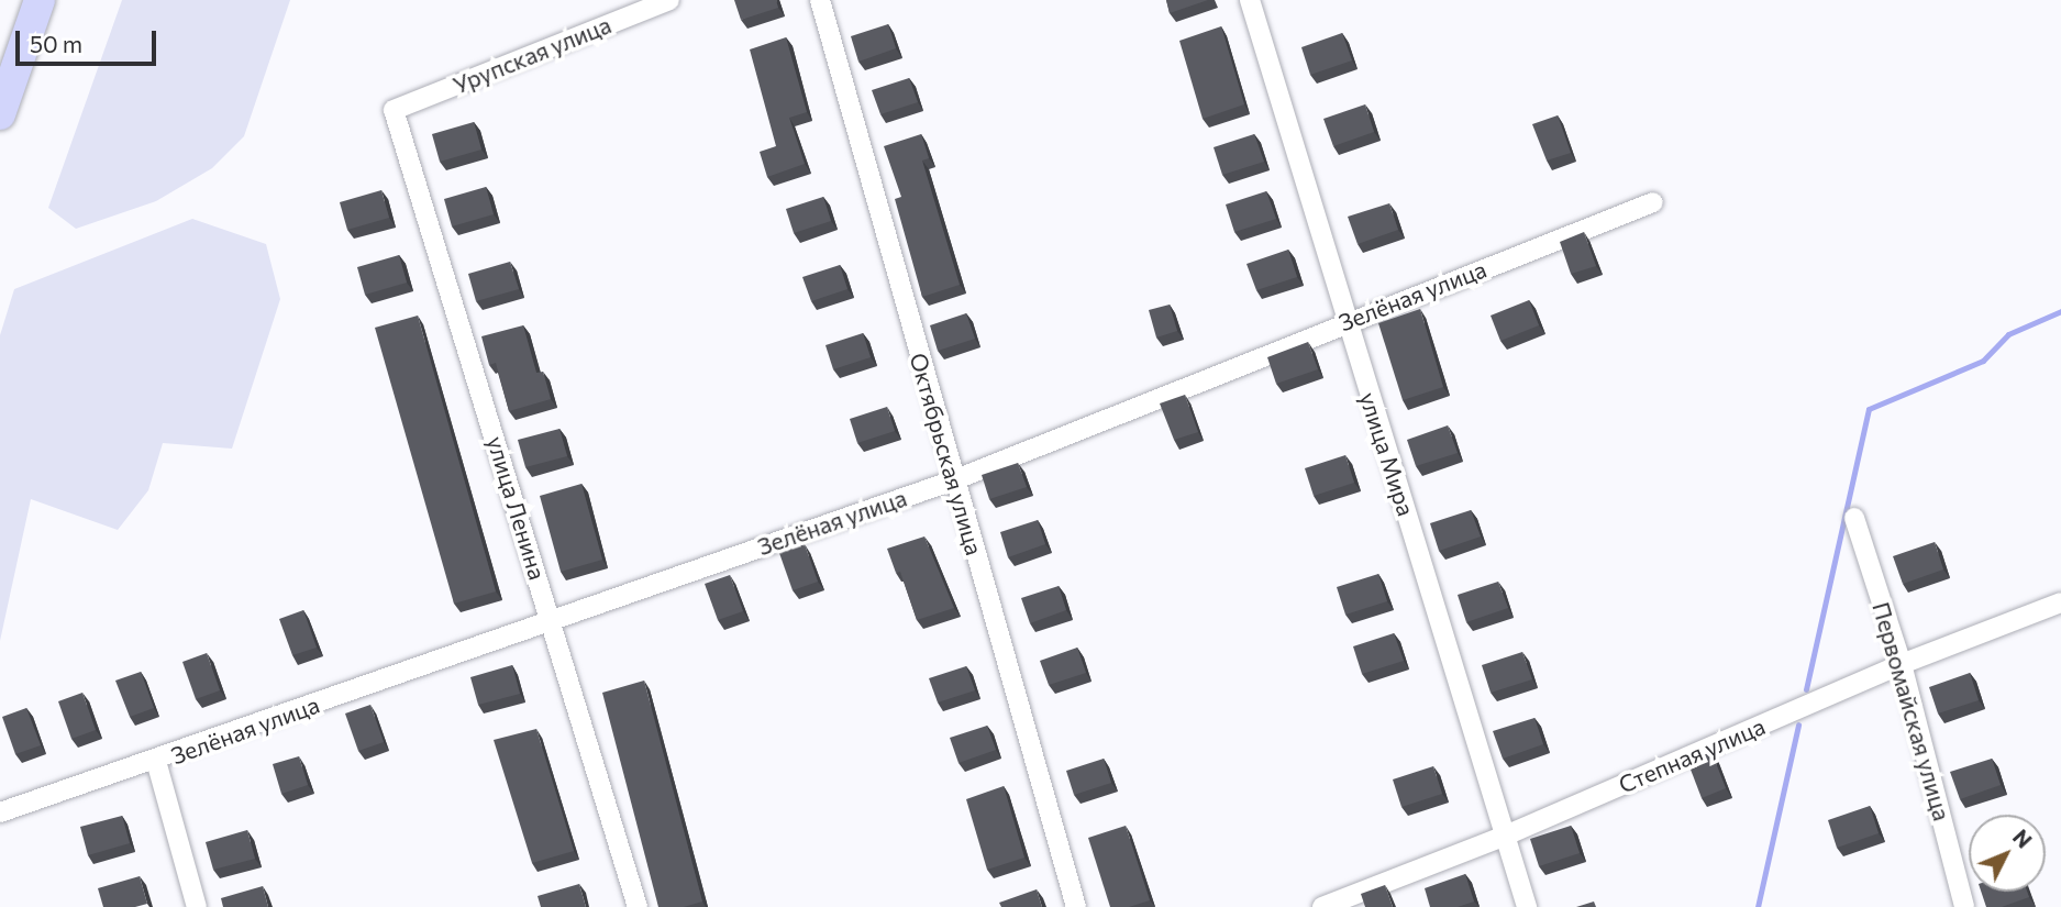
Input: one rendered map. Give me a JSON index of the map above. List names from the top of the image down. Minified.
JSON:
{"streets":{"street":["Урупская улица","Зелёная улица","Октябрьская улица","улица Мира","улица Ленина","Первомайская улица","Степная улица"]},"crossings":[["Урупская улица","улица Ленина"],["Зелёная улица","Октябрьская улица"],["Зелёная улица","улица Мира"],["Зелёная улица","улица Ленина"],["улица Мира","Степная улица"],["Первомайская улица","Степная улица"]],"scale_bar":"50 m","north":"top right"}
